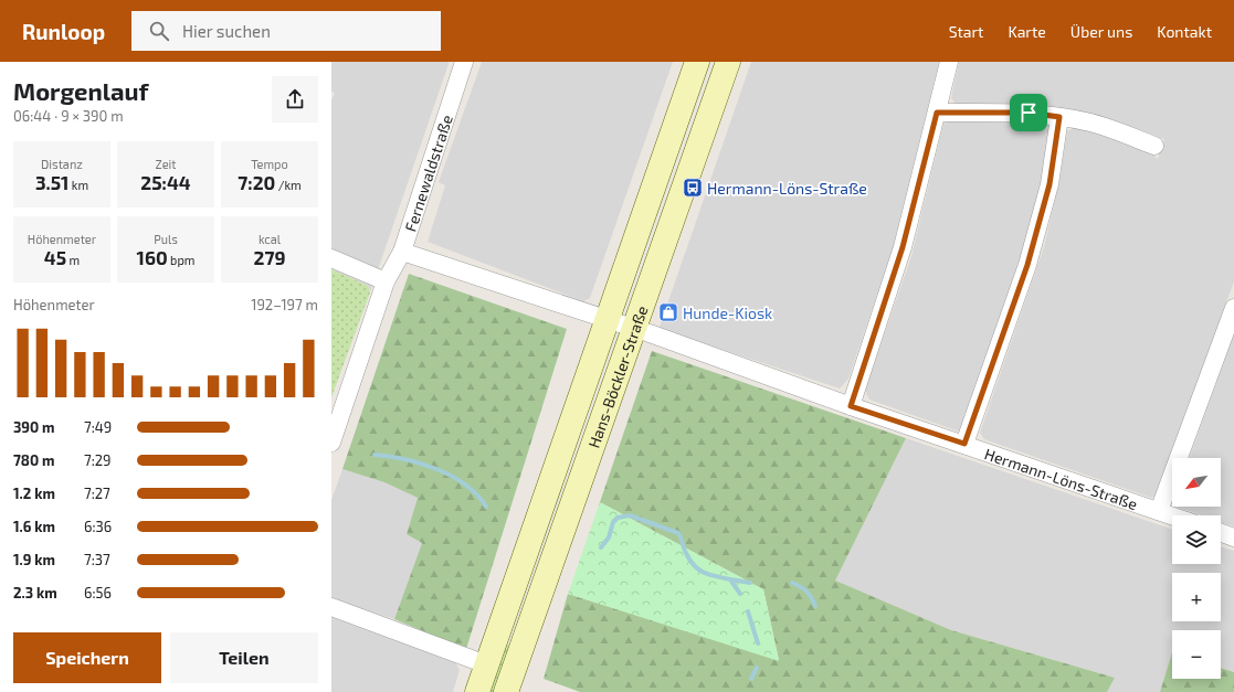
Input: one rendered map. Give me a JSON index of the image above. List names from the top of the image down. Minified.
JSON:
{"streets":{"main road":["Hans-Böckler-Straße"],"street":["Fernewaldstraße","Hermann-Löns-Straße"]},"crossings":[["Fernewaldstraße","Hermann-Löns-Straße"],["Hans-Böckler-Straße","Hermann-Löns-Straße"]],"places":{"bus stop":["Hermann-Löns-Straße"],"shop":["Hunde-Kiosk"]},"north":"bottom left","page":{"header":"Runloop","search":"Hier suchen","nav":["Start","Karte","Über uns","Kontakt"],"heading":["Morgenlauf","06:44 · 9 × 390 m"],"stats":[["Distanz","3.51 km"],["Zeit","25:44"],["Tempo","7:20 /km"],["Höhenmeter","45 m"],["Puls","160 bpm"],["kcal","279"]],"chart":["Höhenmeter","192–197 m"],"list":[{"name":"390 m","note":"7:49"},{"name":"780 m","note":"7:29"},{"name":"1.2 km","note":"7:27"},{"name":"1.6 km","note":"6:36"},{"name":"1.9 km","note":"7:37"},{"name":"2.3 km","note":"6:56"}],"map_buttons":["+","−"],"buttons":["Speichern","Teilen"]}}
